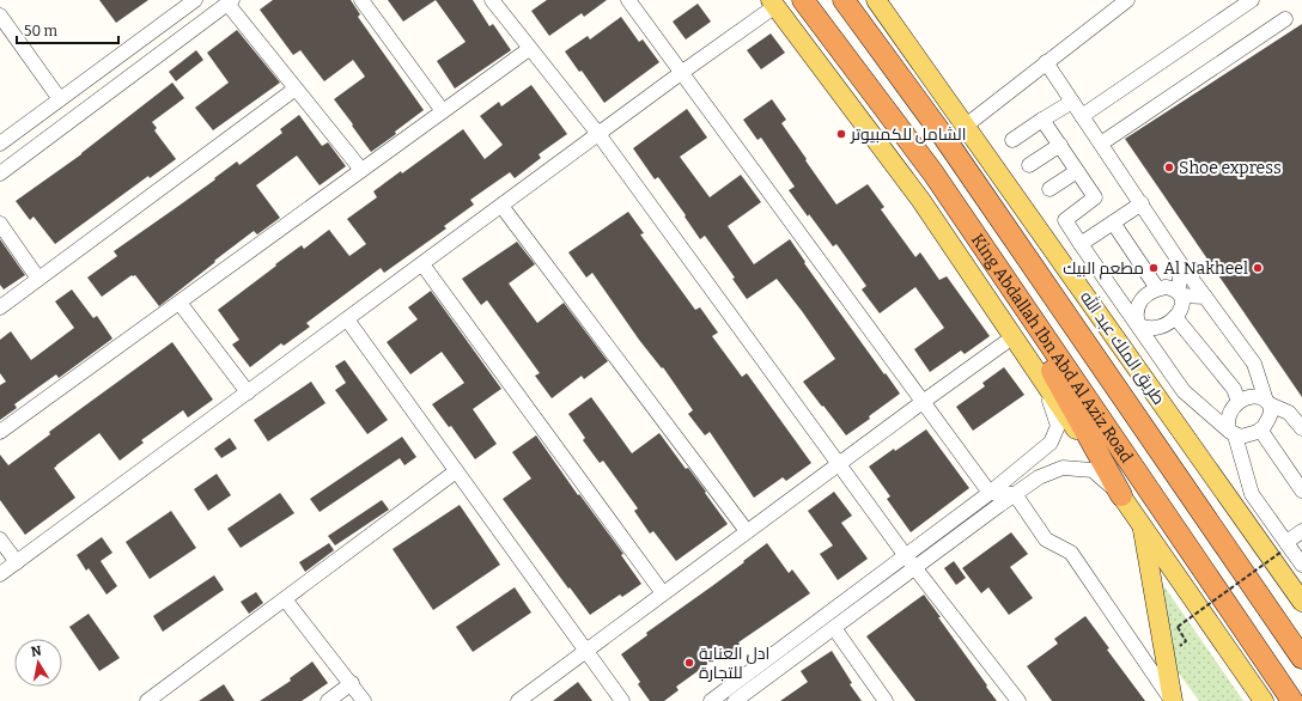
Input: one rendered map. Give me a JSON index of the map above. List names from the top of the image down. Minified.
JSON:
{"streets":{"highway":["King Abdallah Ibn Abd Al Aziz Road"],"main road":["طريق الملك عبد الله"]},"places":["الشامل للكمبيوتر","Shoe express","مطعم البيك","Al Nakheel","ادل العناية للتجارة"],"scale_bar":"50 m","north":"top"}
